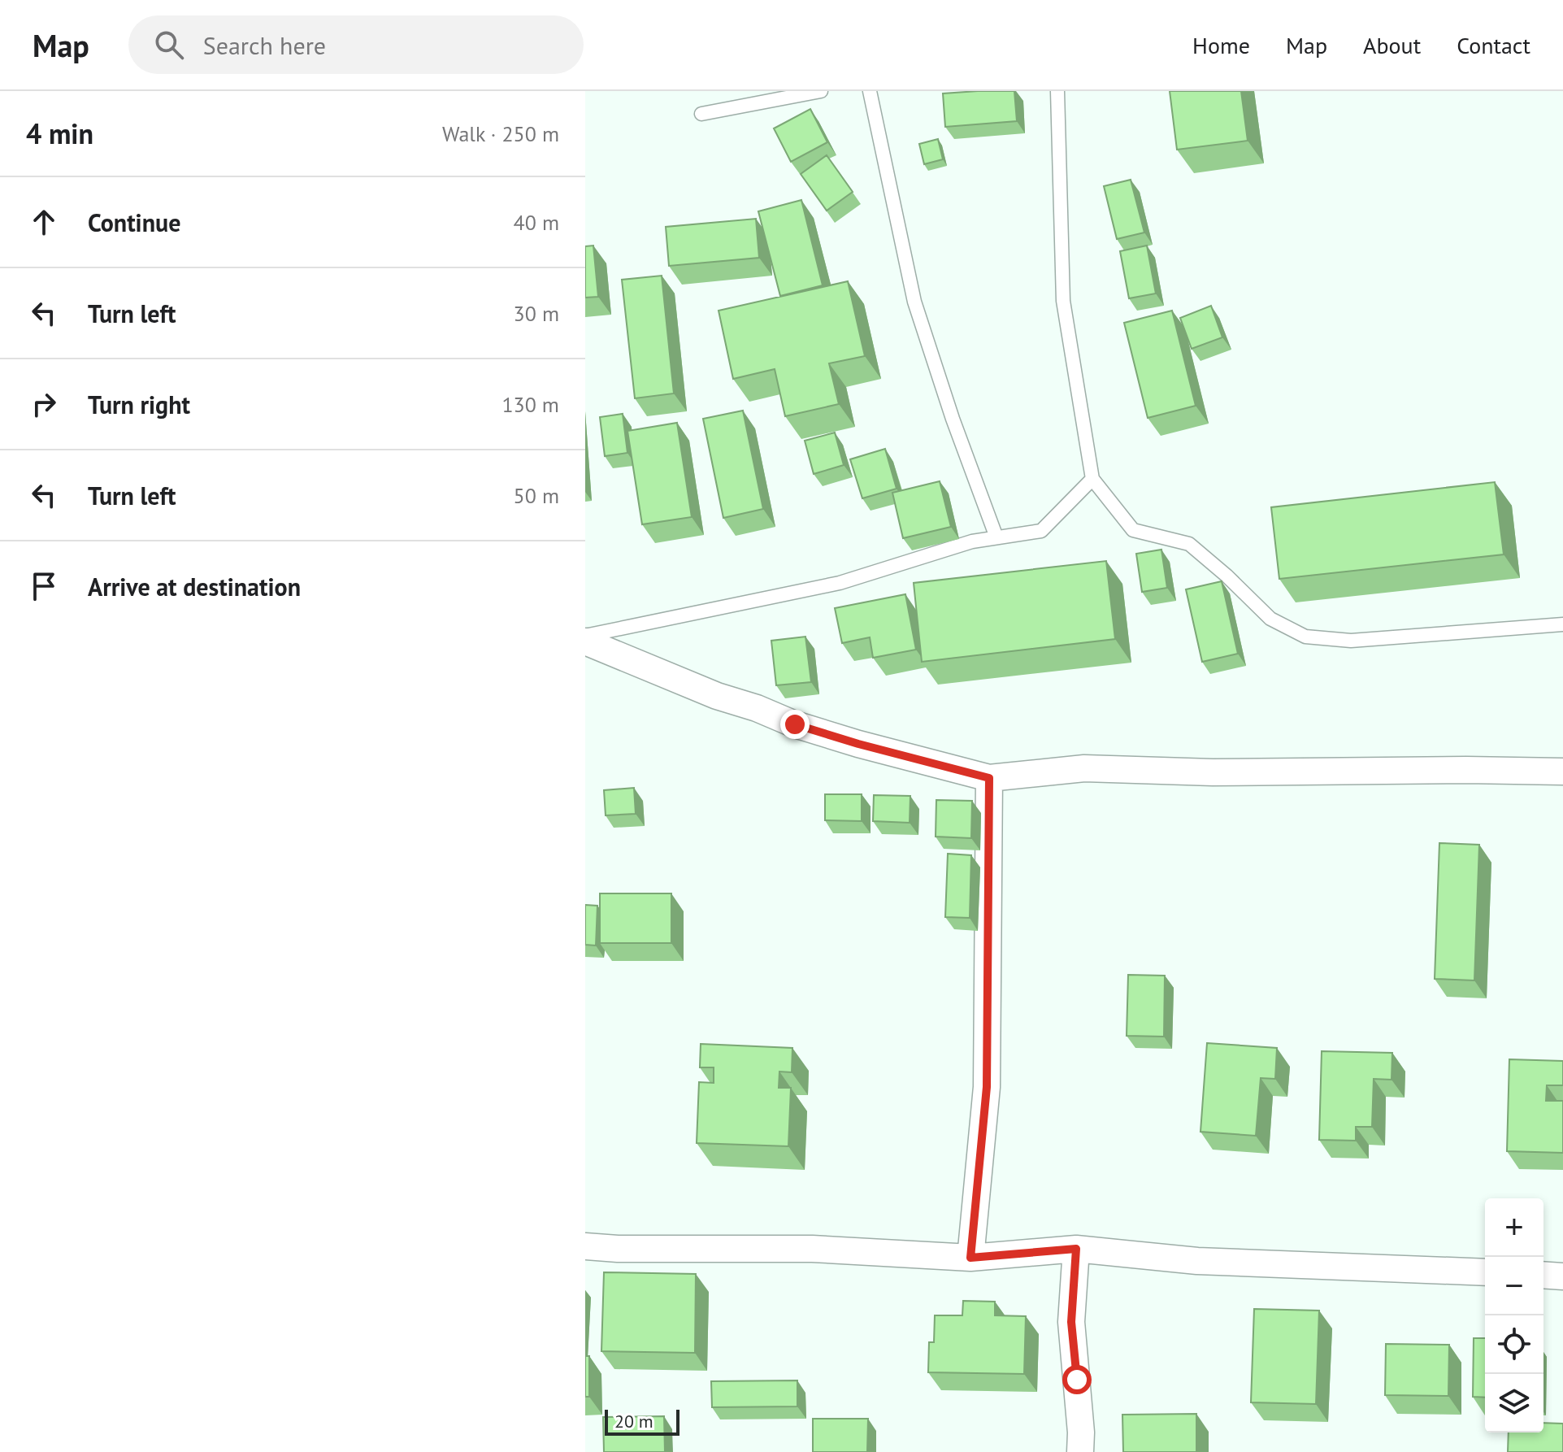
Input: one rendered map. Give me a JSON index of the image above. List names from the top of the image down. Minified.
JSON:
{"scale_bar":"20 m","page":{"header":"Map","search":"Search here","nav":["Home","Map","About","Contact"],"heading":["4 min","Walk · 250 m"],"list":[["Continue","40 m"],["Turn left","30 m"],["Turn right","130 m"],["Turn left","50 m"],"Arrive at destination"],"map_buttons":["+","−"],"scale":"20 m"}}
